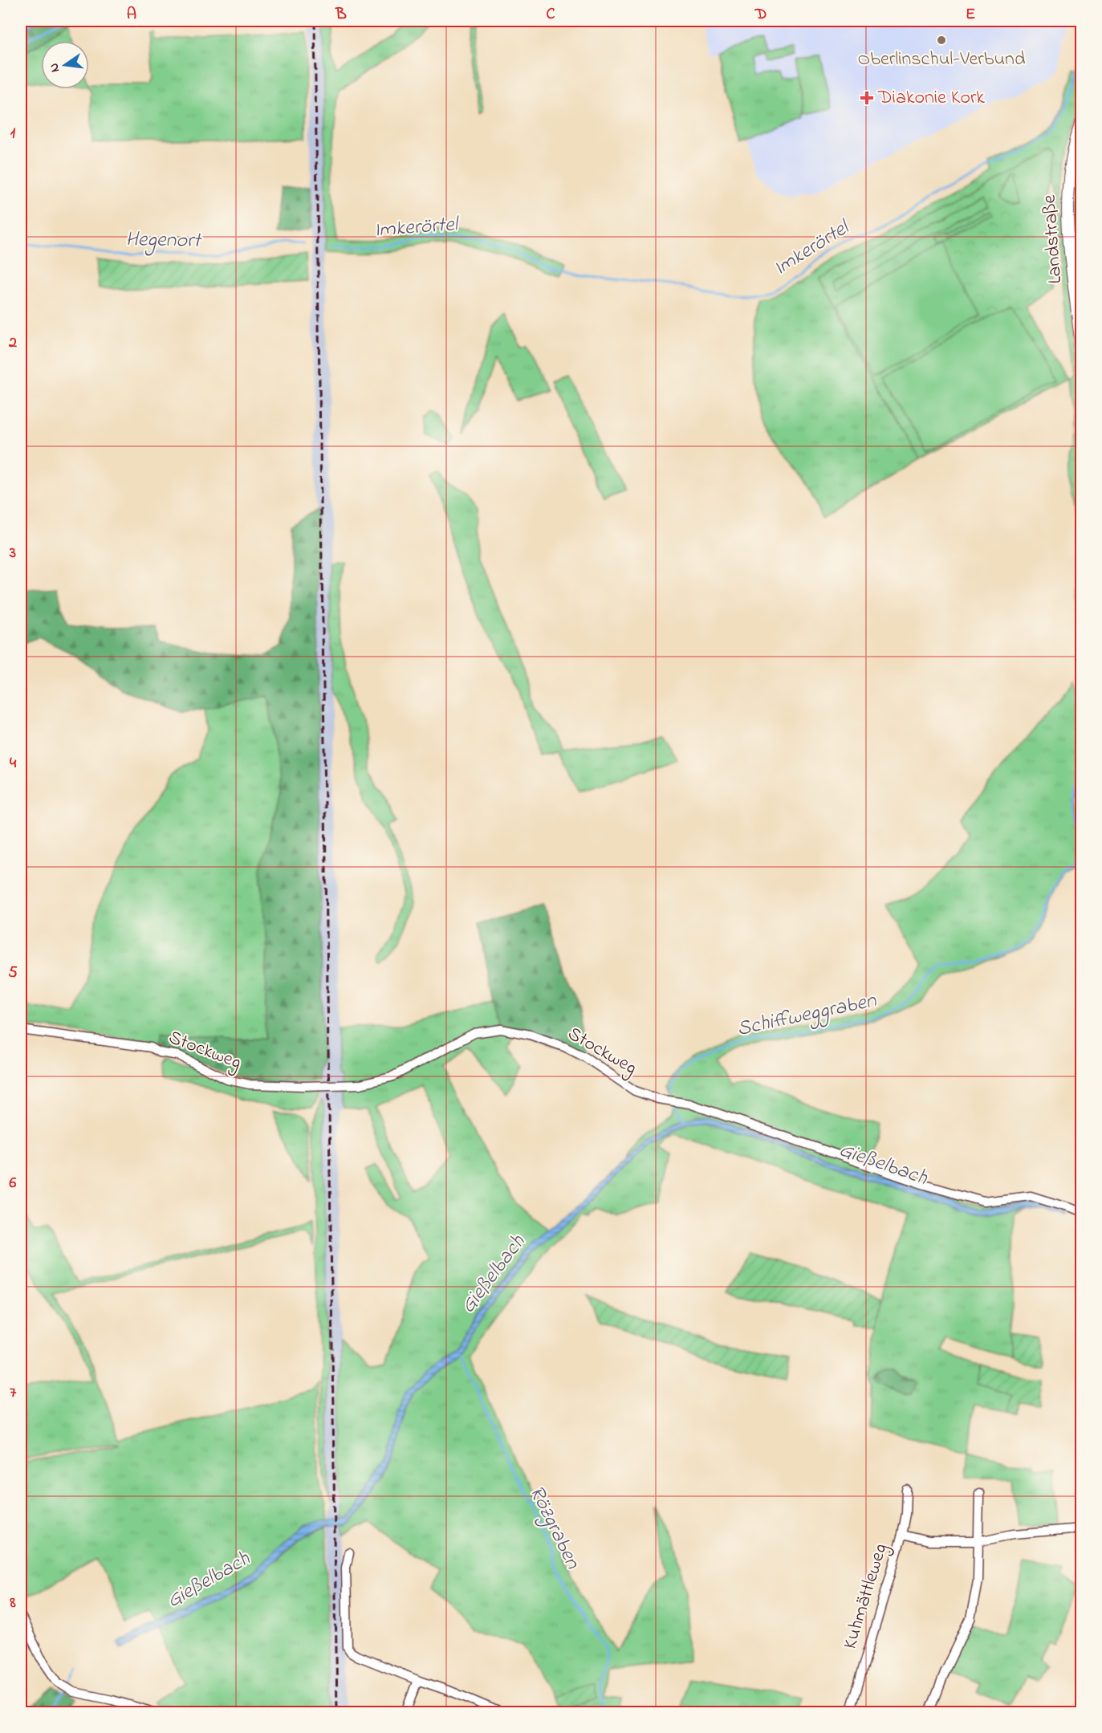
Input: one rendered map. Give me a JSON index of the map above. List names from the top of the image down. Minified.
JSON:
{"streets":{"main road":["Landstraße"],"street":["Stockweg","Kuhmättleweg"]},"water":["Imkerörtel","Hegenort","Schiffweggraben","Gießelbach","Rözgraben"],"places":{"other":["Oberlinschul-Verbund"],"health":["Diakonie Kork"]},"north":"left","grid":{"columns":["A","B","C","D","E"],"rows":["1","2","3","4","5","6","7","8"]}}
